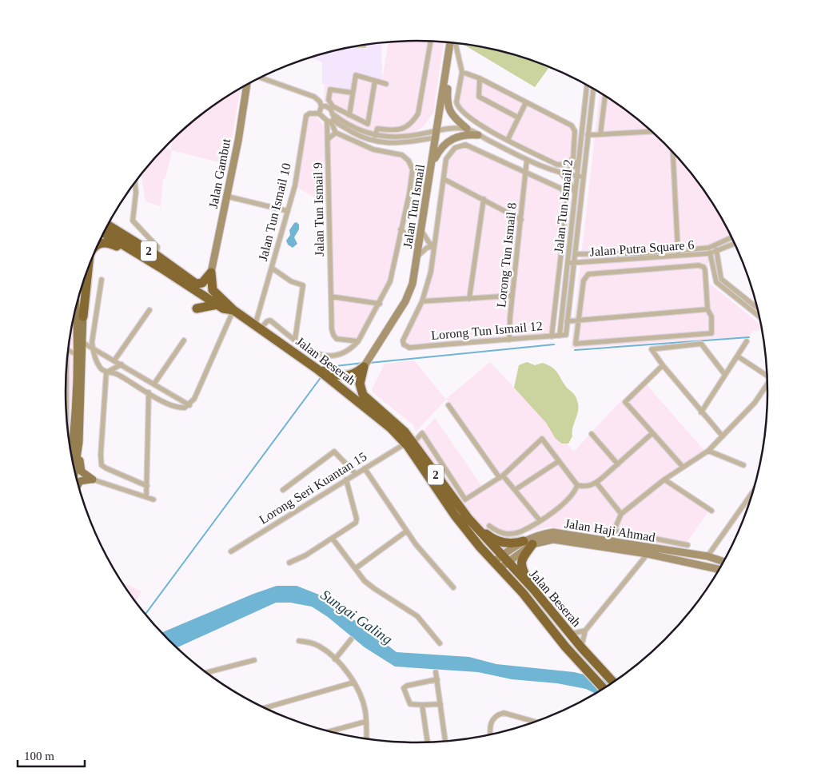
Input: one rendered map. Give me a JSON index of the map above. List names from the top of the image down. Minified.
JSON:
{"streets":{"highway":["2","Jalan Beserah"],"street":["Jalan Gambut","Jalan Tun Ismail","Jalan Tun Ismail 2","Jalan Tun Ismail 9","Jalan Tun Ismail 10","Jalan Putra Square 6","Lorong Tun Ismail 8","Lorong Tun Ismail 12","Lorong Seri Kuantan 15","Jalan Haji Ahmad"]},"crossings":[["Jalan Gambut","2"],["Jalan Tun Ismail","2"],["Jalan Tun Ismail","Jalan Beserah"],["Jalan Tun Ismail 2","Jalan Putra Square 6"],["Jalan Tun Ismail 2","Lorong Tun Ismail 12"],["Jalan Tun Ismail 10","Jalan Beserah"],["2","Jalan Beserah"],["Lorong Tun Ismail 8","Lorong Tun Ismail 12"],["Jalan Beserah","Lorong Seri Kuantan 15"],["Jalan Beserah","Jalan Haji Ahmad"]],"water":["Sungai Galing"],"scale_bar":"100 m"}
